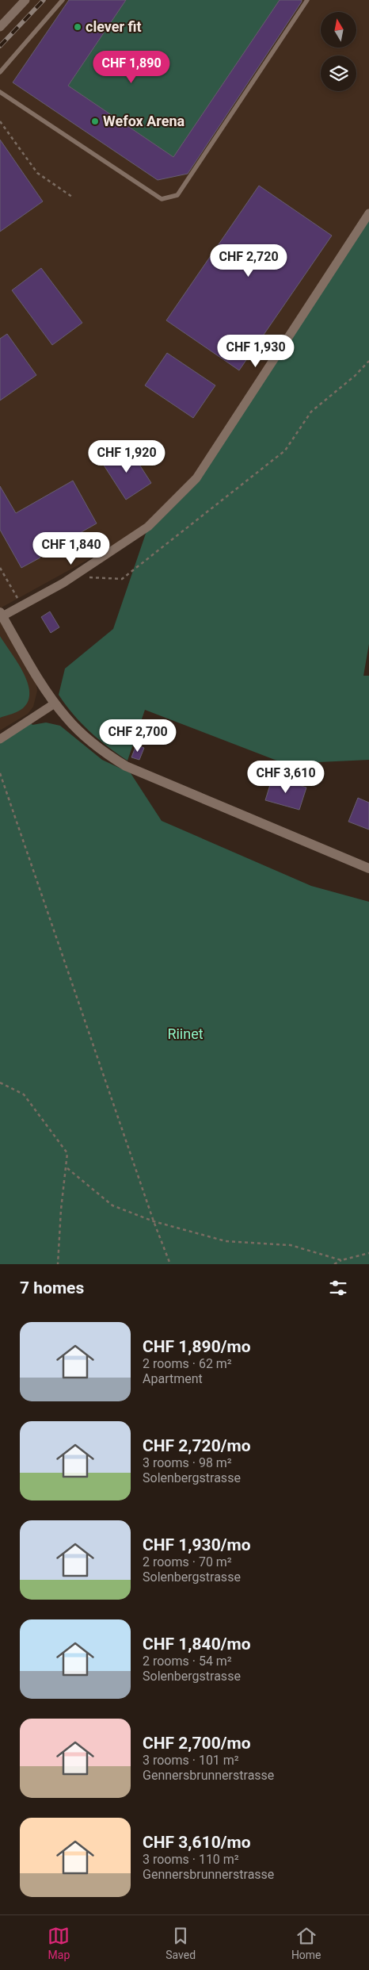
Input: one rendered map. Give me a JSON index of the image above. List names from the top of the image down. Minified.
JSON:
{"parks":["Riinet"],"places":["clever fit","Wefox Arena"],"north":"top","page":{"price":["CHF 1,890","CHF 2,720","CHF 1,930","CHF 1,920","CHF 1,840","CHF 2,700","CHF 3,610"],"heading":"7 homes","list":[{"name":"CHF 1,890/mo","note":"2 rooms · 62 m² · Apartment"},{"name":"CHF 2,720/mo","note":"3 rooms · 98 m² · Solenbergstrasse"},{"name":"CHF 1,930/mo","note":"2 rooms · 70 m² · Solenbergstrasse"},{"name":"CHF 1,840/mo","note":"2 rooms · 54 m² · Solenbergstrasse"},{"name":"CHF 2,700/mo","note":"3 rooms · 101 m² · Gennersbrunnerstrasse"},{"name":"CHF 3,610/mo","note":"3 rooms · 110 m² · Gennersbrunnerstrasse"}],"tabs":["Map","Saved","Home"]}}
